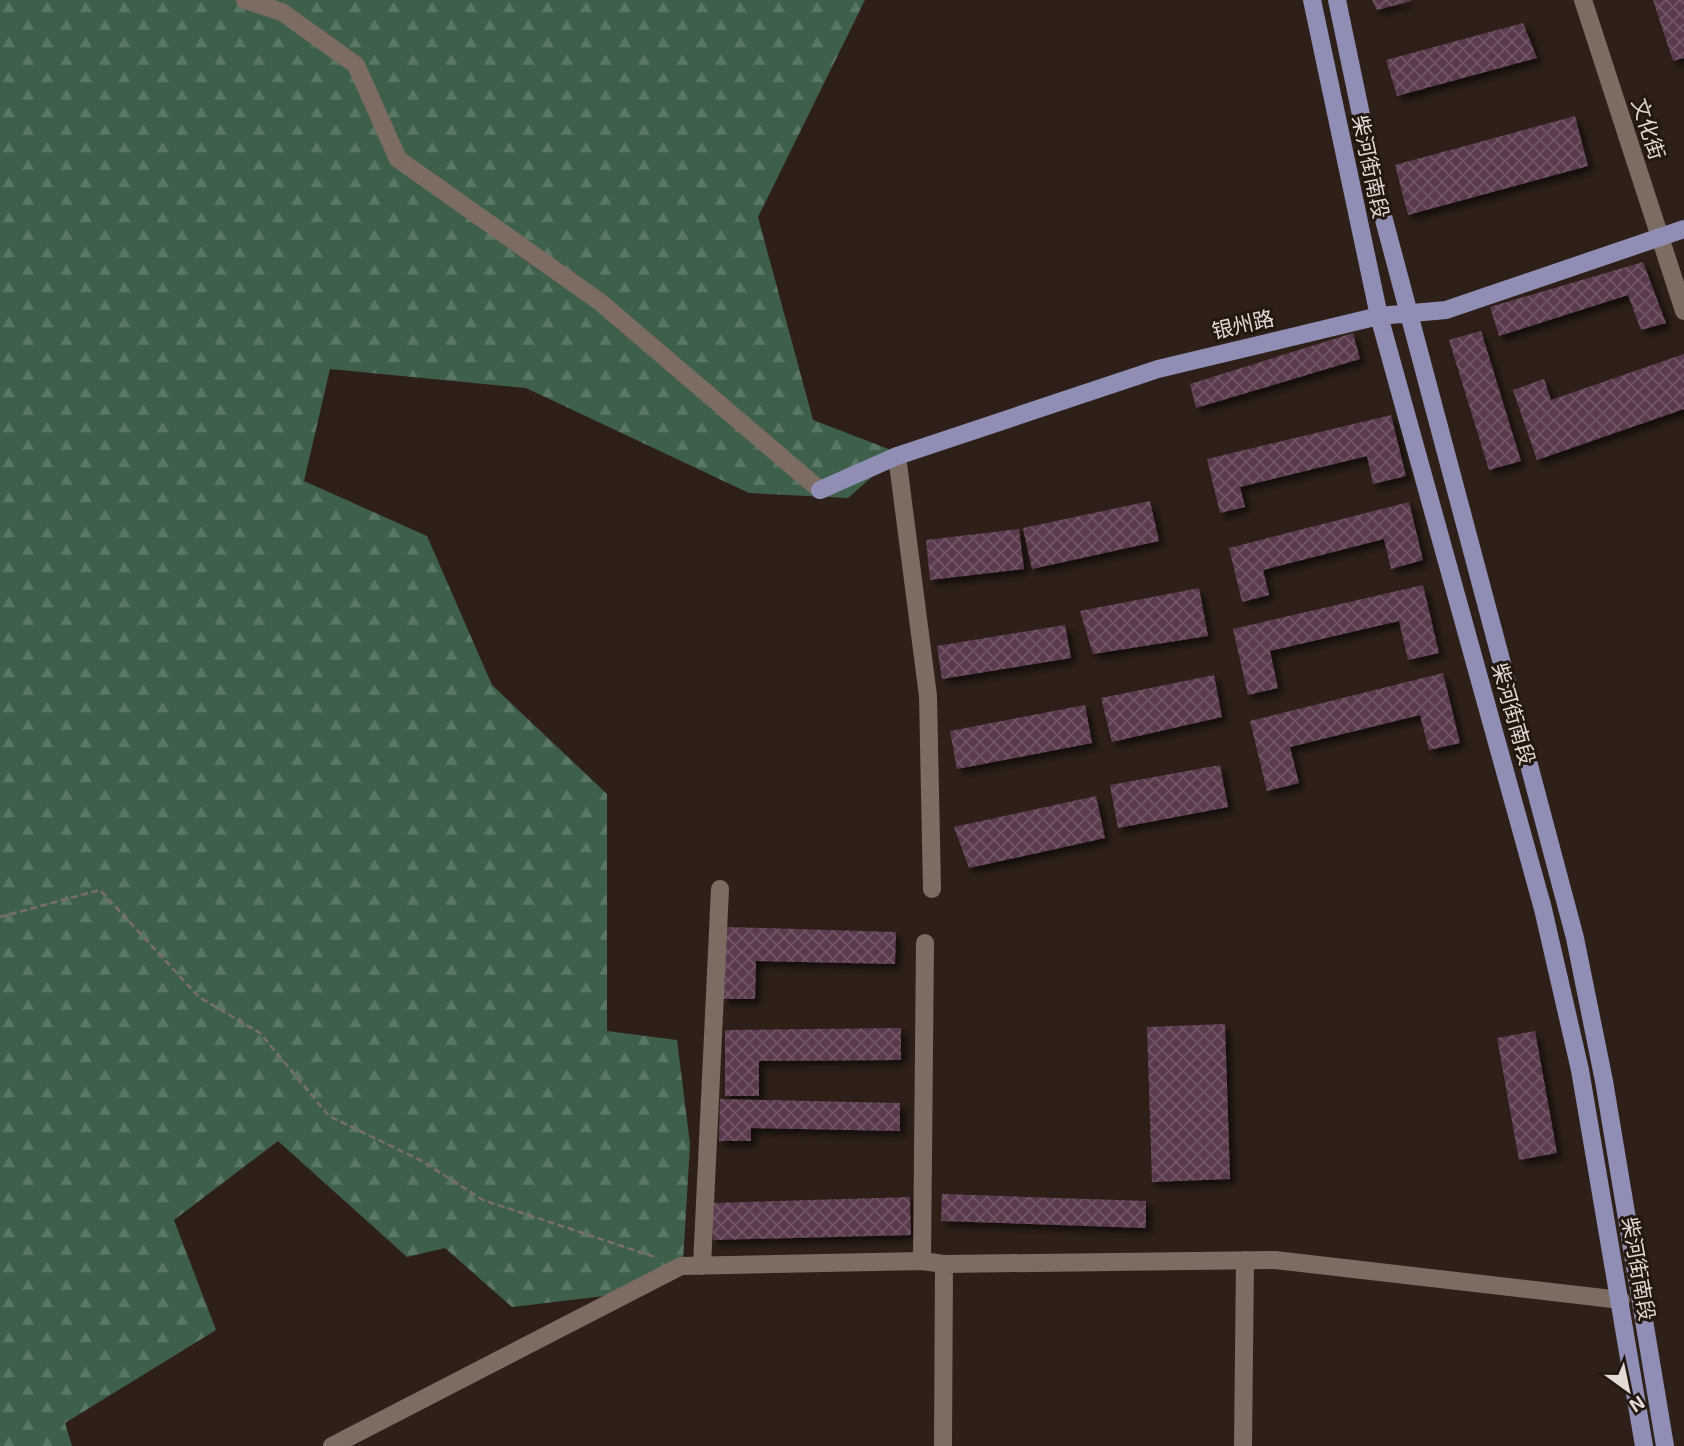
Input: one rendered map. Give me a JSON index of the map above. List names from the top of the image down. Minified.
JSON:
{"streets":{"main road":["柴河街南段","银州路"],"street":["文化街"]},"crossings":[["文化街","银州路"],["柴河街南段","银州路"]],"north":"bottom right"}
